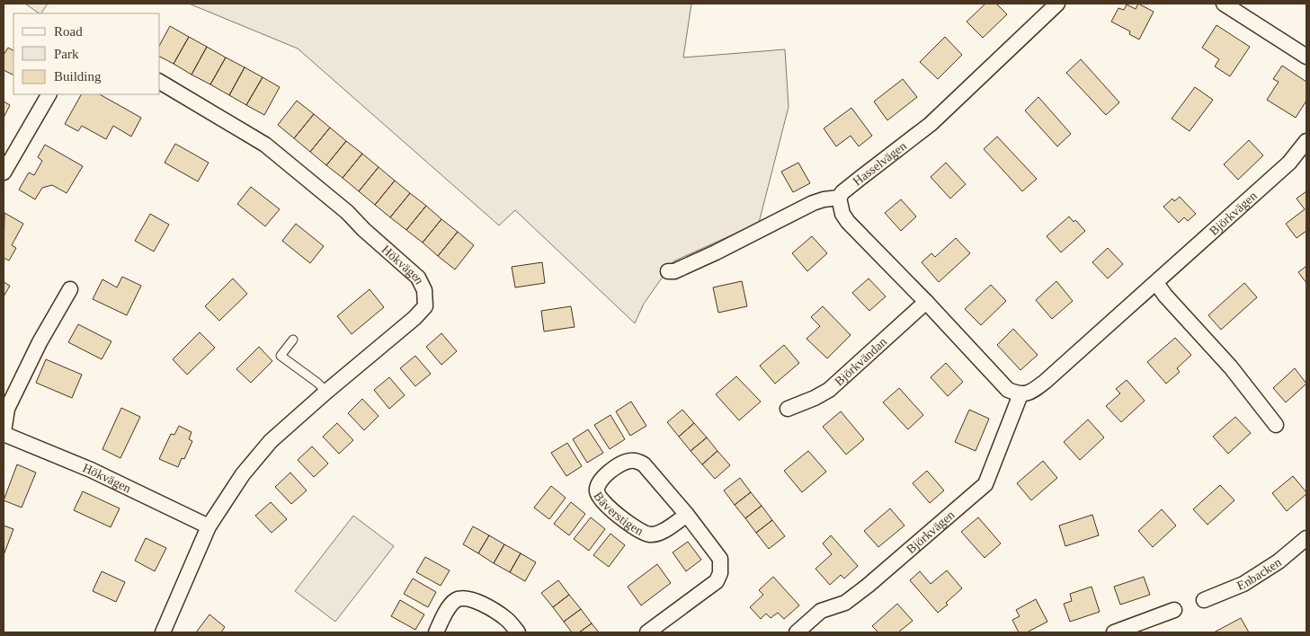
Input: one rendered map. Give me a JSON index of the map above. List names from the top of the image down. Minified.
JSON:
{"streets":{"street":["Hasselvägen","Björkvägen","Hökvägen","Björkvändan","Bäverstigen","Enbacken"]},"legend":["Road","Park","Building"]}
